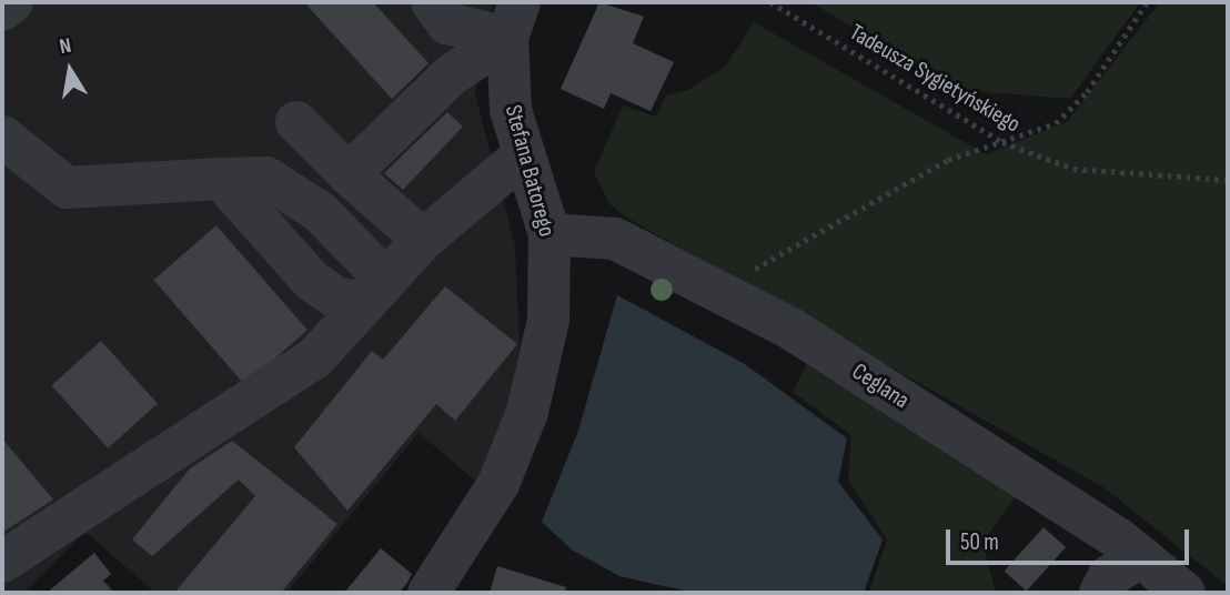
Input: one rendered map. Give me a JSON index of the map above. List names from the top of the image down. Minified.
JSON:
{"streets":{"street":["Stefana Batorego","Ceglana"],"path":["Tadeusza Sygietyńskiego"]},"crossings":[["Stefana Batorego","Ceglana"]],"scale_bar":"50 m","north":"top"}
